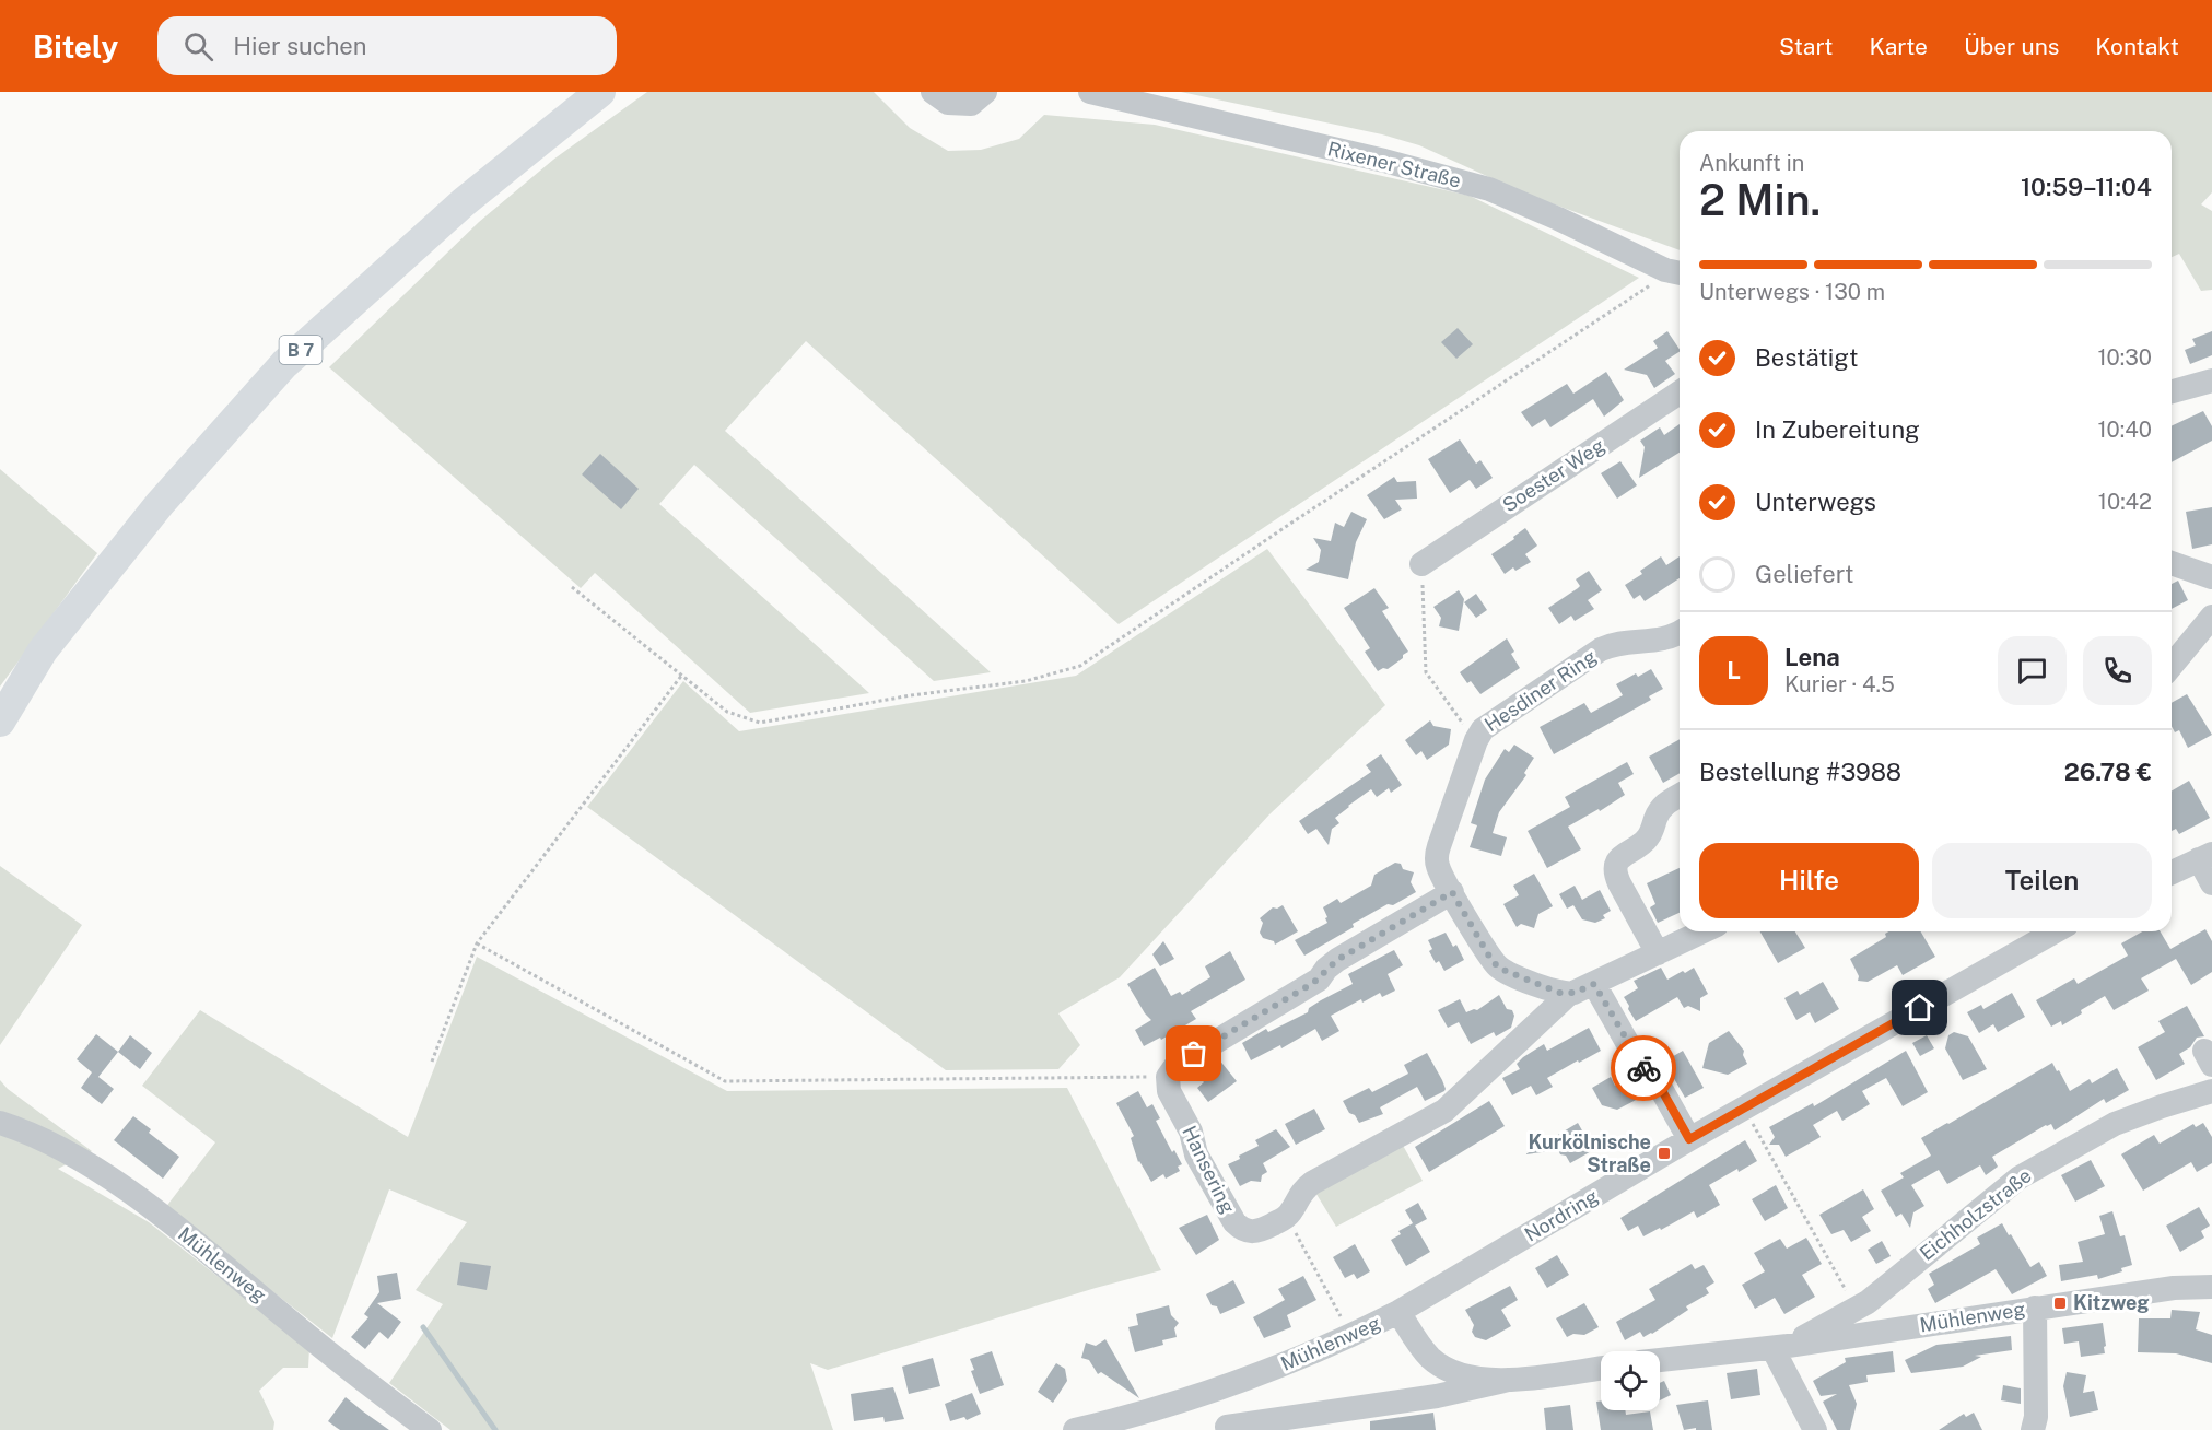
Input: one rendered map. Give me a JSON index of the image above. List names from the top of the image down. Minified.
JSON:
{"streets":{"main road":["B 7"],"street":["Rixener Straße","Soester Weg","Hesdiner Ring","Hansering","Eichholzstraße","Nordring","Mühlenweg"]},"crossings":[["Hesdiner Ring","Hansering"],["Eichholzstraße","Mühlenweg"],["Nordring","Mühlenweg"]],"places":{"transit":["Kurkölnische Straße","Kitzweg"]},"page":{"header":"Bitely","search":"Hier suchen","nav":["Start","Karte","Über uns","Kontakt"],"heading":["2 Min.","Ankunft in","10:59–11:04"],"panel":["Lena","Kurier · 4.5","Bestellung #3988","26.78 €"],"bar":"Unterwegs · 130 m","list":[["Bestätigt","10:30"],["In Zubereitung","10:40"],["Unterwegs","10:42"],"Geliefert"],"round":"L","buttons":["Hilfe","Teilen"]}}
